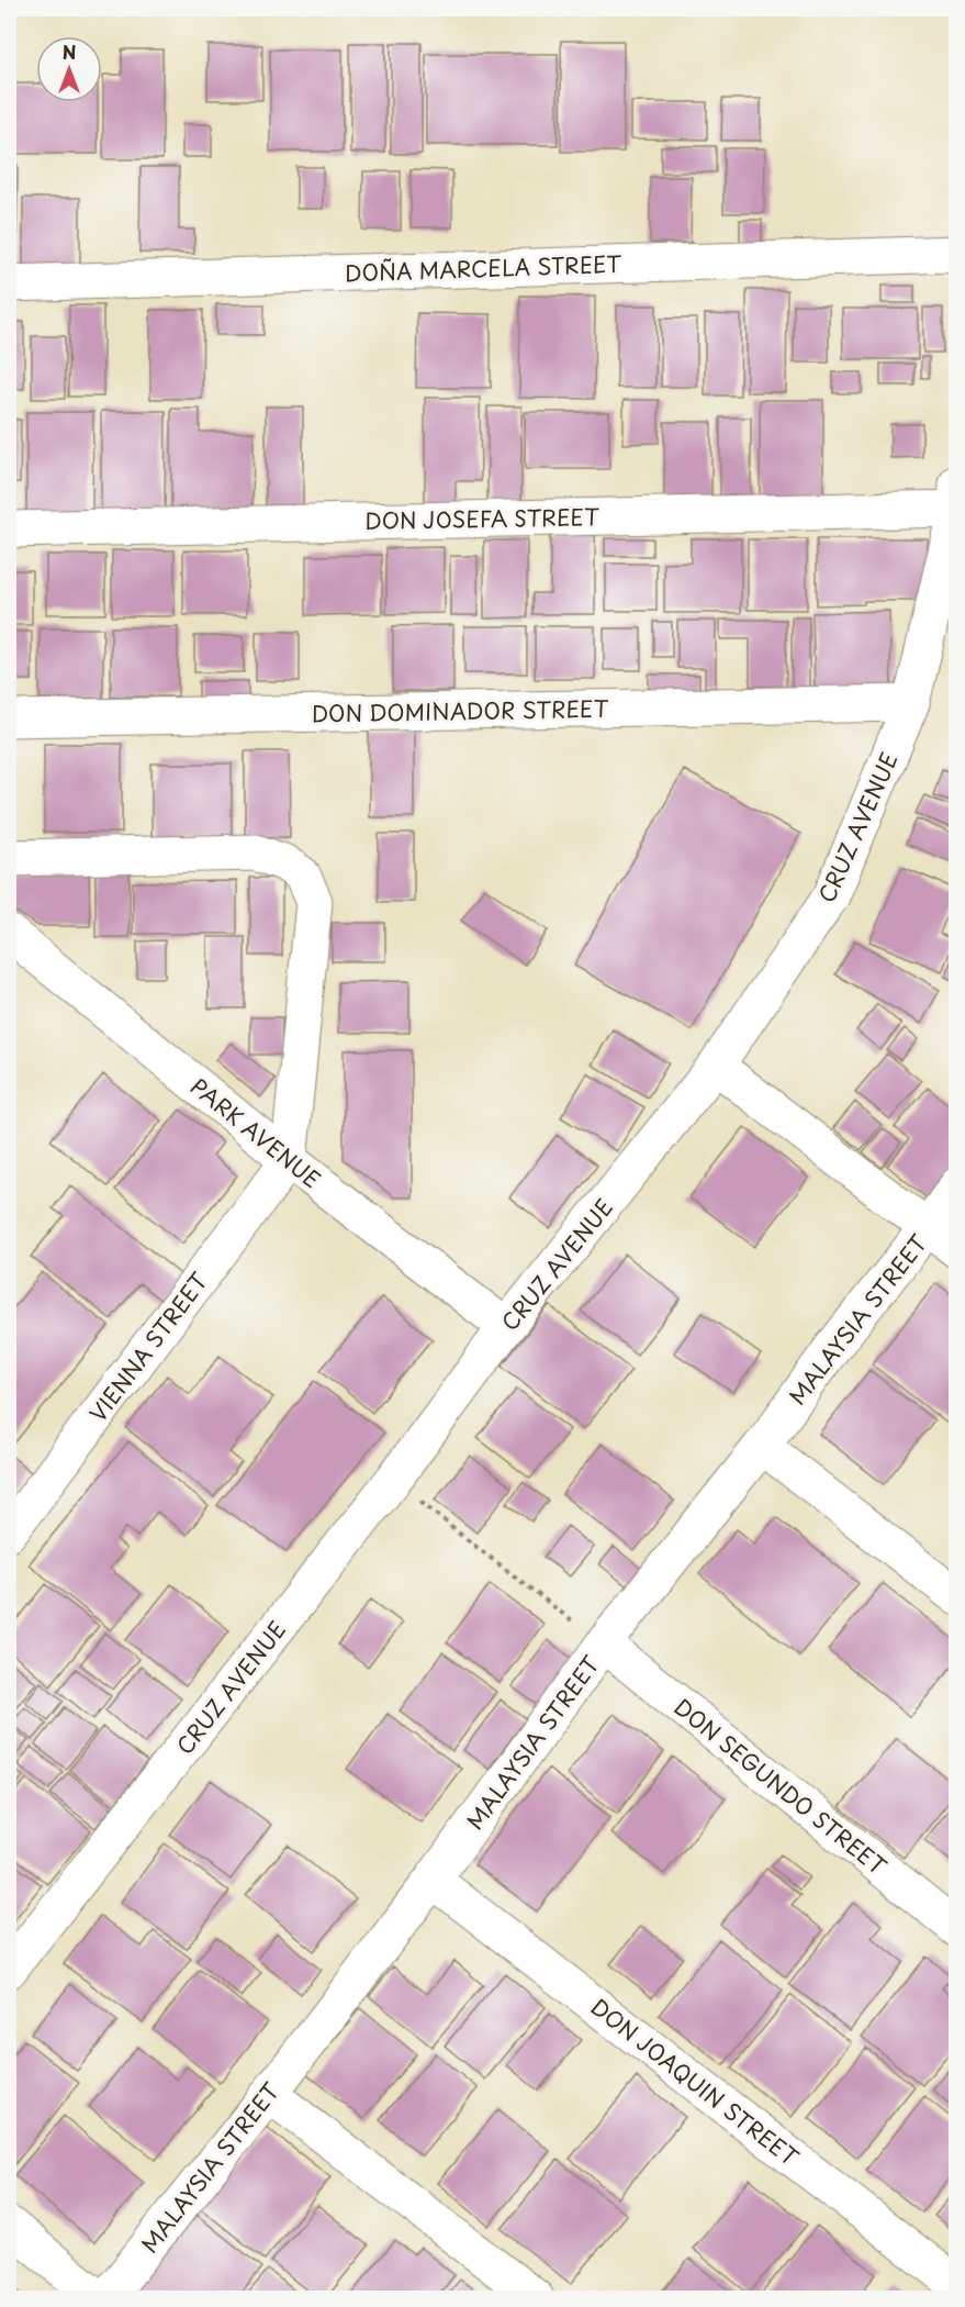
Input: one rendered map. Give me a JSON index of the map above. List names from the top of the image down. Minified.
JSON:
{"streets":{"street":["DOÑA MARCELA STREET","DON JOSEFA STREET","DON DOMINADOR STREET","CRUZ AVENUE","PARK AVENUE","MALAYSIA STREET","VIENNA STREET","DON SEGUNDO STREET","DON JOAQUIN STREET"]},"crossings":[["DON JOSEFA STREET","CRUZ AVENUE"],["DON DOMINADOR STREET","CRUZ AVENUE"],["CRUZ AVENUE","PARK AVENUE"],["PARK AVENUE","VIENNA STREET"],["MALAYSIA STREET","DON SEGUNDO STREET"],["MALAYSIA STREET","DON JOAQUIN STREET"]],"north":"top"}
